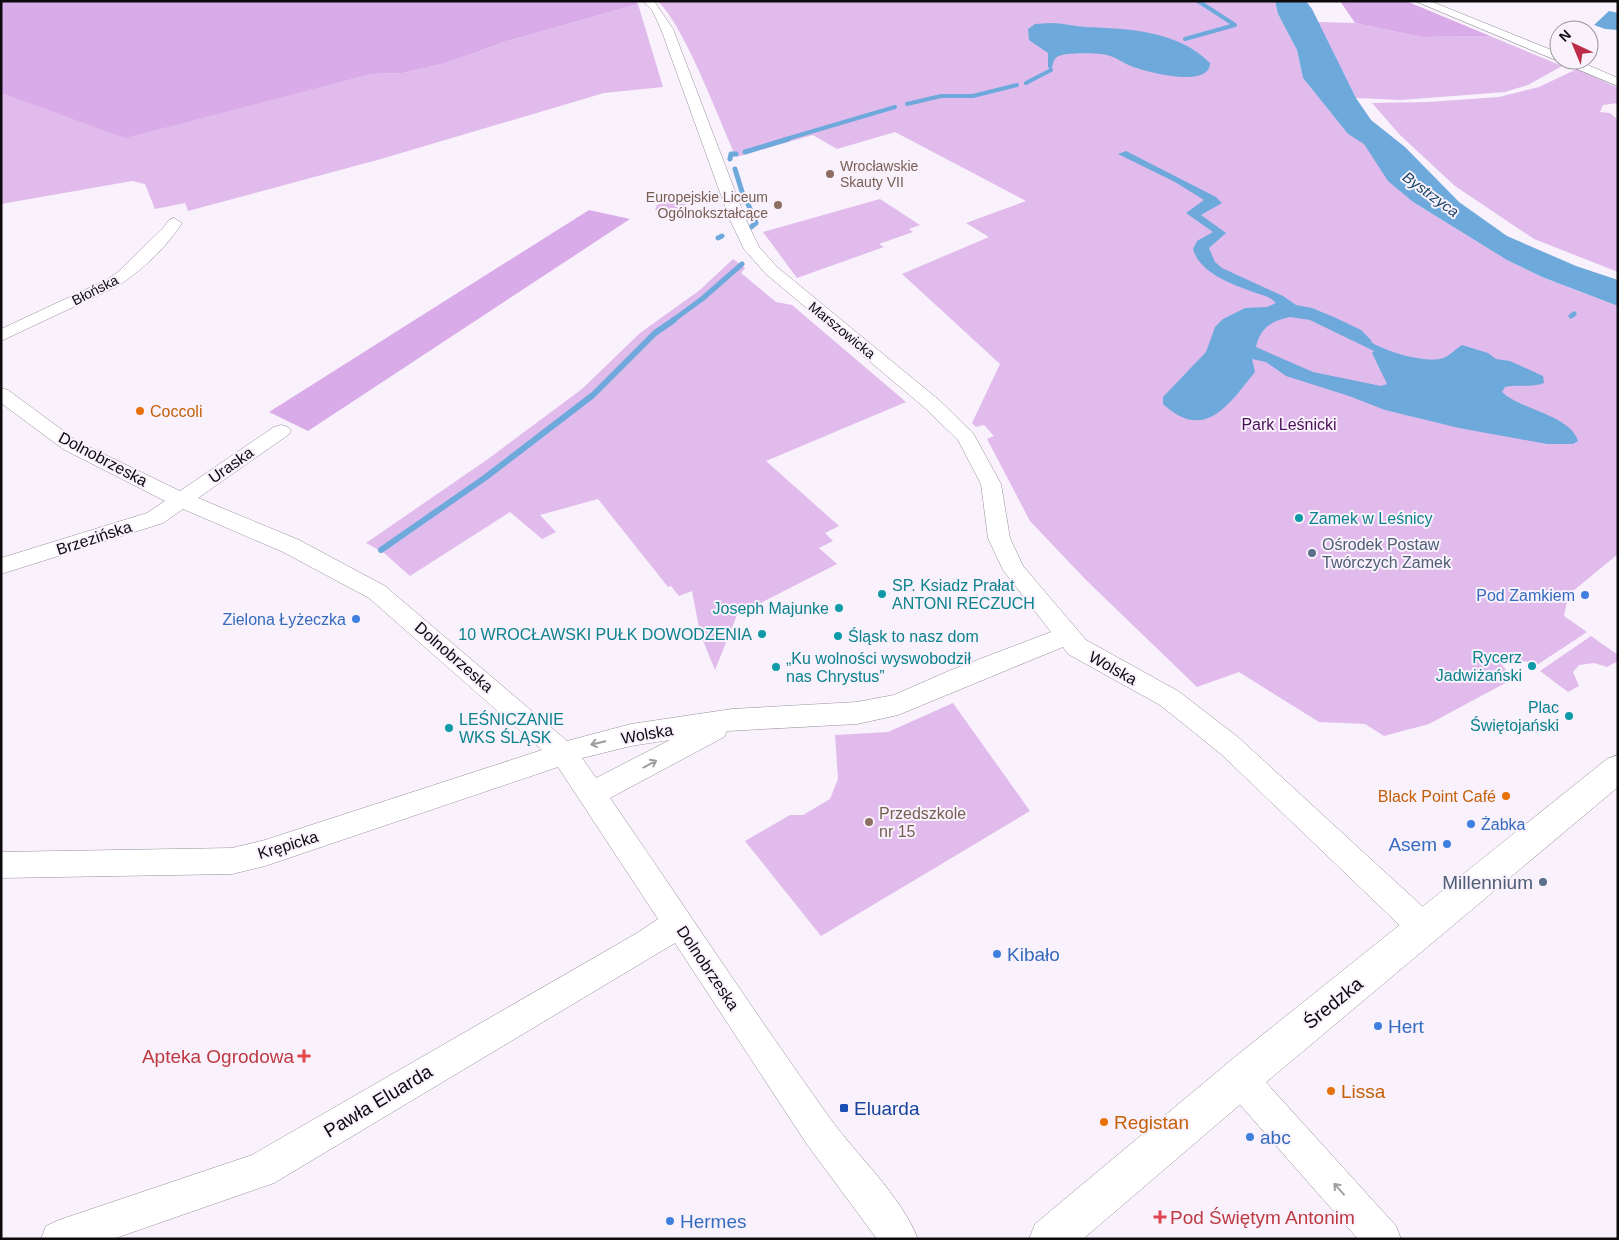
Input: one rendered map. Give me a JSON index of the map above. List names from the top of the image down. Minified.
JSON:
{"streets":{"main road":["Średzka"],"street":["Błońska","Marszowicka","Dolnobrzeska","Uraska","Brzezińska","Wolska","Krępicka","Pawła Eluarda"]},"crossings":[["Marszowicka","Wolska"],["Dolnobrzeska","Uraska"],["Dolnobrzeska","Brzezińska"],["Dolnobrzeska","Wolska"],["Dolnobrzeska","Krępicka"],["Dolnobrzeska","Pawła Eluarda"],["Uraska","Brzezińska"],["Wolska","Krępicka"],["Wolska","Średzka"]],"water":["Bystrzyca"],"parks":["Park Leśnicki"],"places":{"other":["Wrocławskie Skauty VII","Europejskie Liceum Ogólnokształcące","Coccoli","Zamek w Leśnicy","Ośrodek Postaw Twórczych Zamek","SP. Ksiadz Prałat ANTONI RECZUCH","Pod Zamkiem","Joseph Majunke","Zielona Łyżeczka","10 WROCŁAWSKI PUŁK DOWODZENIA","Śląsk to nasz dom","Rycerz Jadwiżański","„Ku wolności wyswobodził nas Chrystus”","Plac Świętojański","LEŚNICZANIE WKS ŚLĄSK","Black Point Café","Przedszkole nr 15","Żabka","Asem","Millennium","Kibało","Hert","Lissa","Registan","abc","Hermes"],"health":["Apteka Ogrodowa","Pod Świętym Antonim"],"transit":["Eluarda"]},"north":"top left"}
